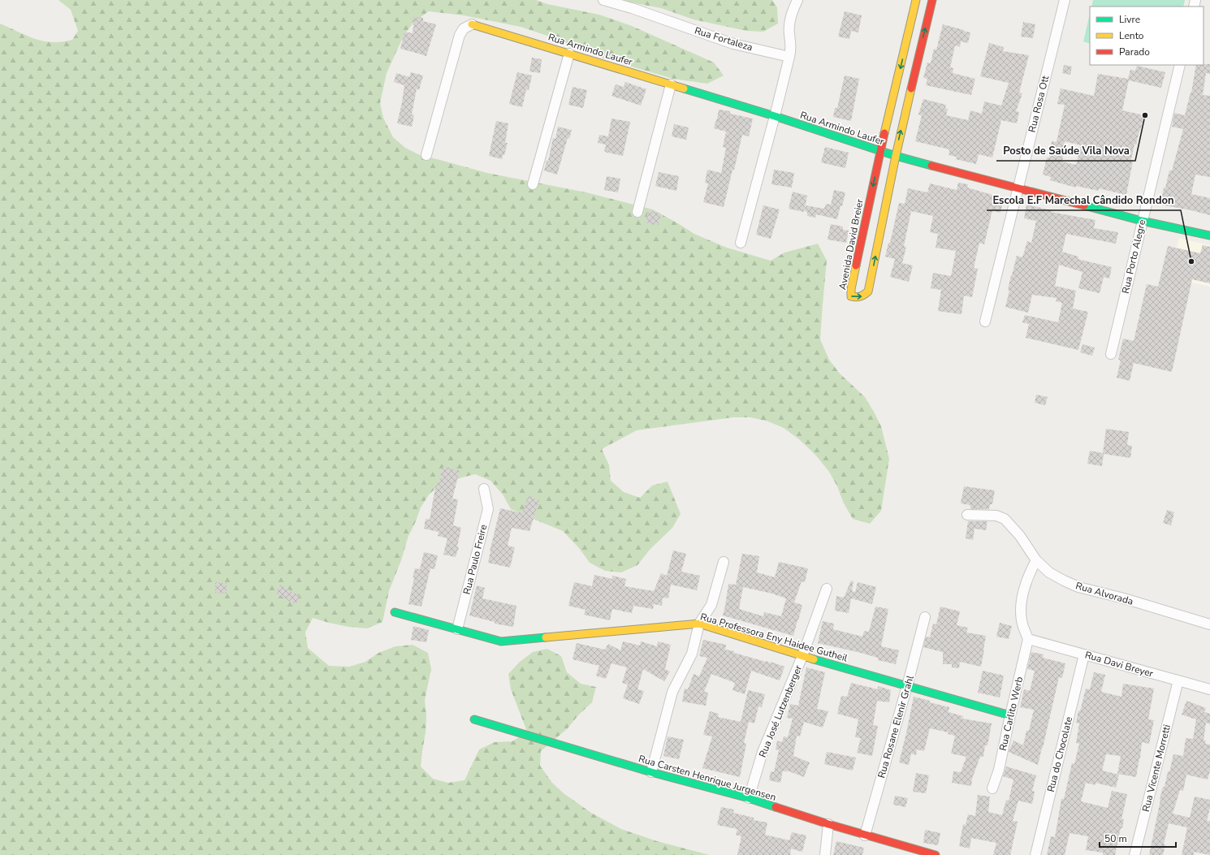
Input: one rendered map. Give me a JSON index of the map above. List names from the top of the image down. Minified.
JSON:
{"streets":{"street":["Rua Fortaleza","Rua Armindo Laufer","Rua Rosa Ott","Avenida David Breier","Rua Porto Alegre","Rua Paulo Freire","Rua Alvorada","Rua Professora Eny Haidee Gutheil","Rua Davi Breyer","Rua José Lutzenberger","Rua Carlito Werb","Rua Rosane Elenir Grahl","Rua do Chocolate","Rua Vicente Morretti","Rua Carsten Henrique Jurgensen"]},"crossings":[["Rua Armindo Laufer","Rua Rosa Ott"],["Rua Armindo Laufer","Avenida David Breier"],["Rua Armindo Laufer","Rua Porto Alegre"],["Rua Paulo Freire","Rua Professora Eny Haidee Gutheil"],["Rua Professora Eny Haidee Gutheil","Rua José Lutzenberger"],["Rua Professora Eny Haidee Gutheil","Rua Carlito Werb"],["Rua Professora Eny Haidee Gutheil","Rua Rosane Elenir Grahl"],["Rua Davi Breyer","Rua Carlito Werb"],["Rua Davi Breyer","Rua do Chocolate"],["Rua Davi Breyer","Rua Vicente Morretti"],["Rua José Lutzenberger","Rua Carsten Henrique Jurgensen"],["Rua Rosane Elenir Grahl","Rua Carsten Henrique Jurgensen"]],"places":["Posto de Saúde Vila Nova","Escola E.F Marechal Cândido Rondon"],"legend":["Livre","Lento","Parado"],"scale_bar":"50 m"}
